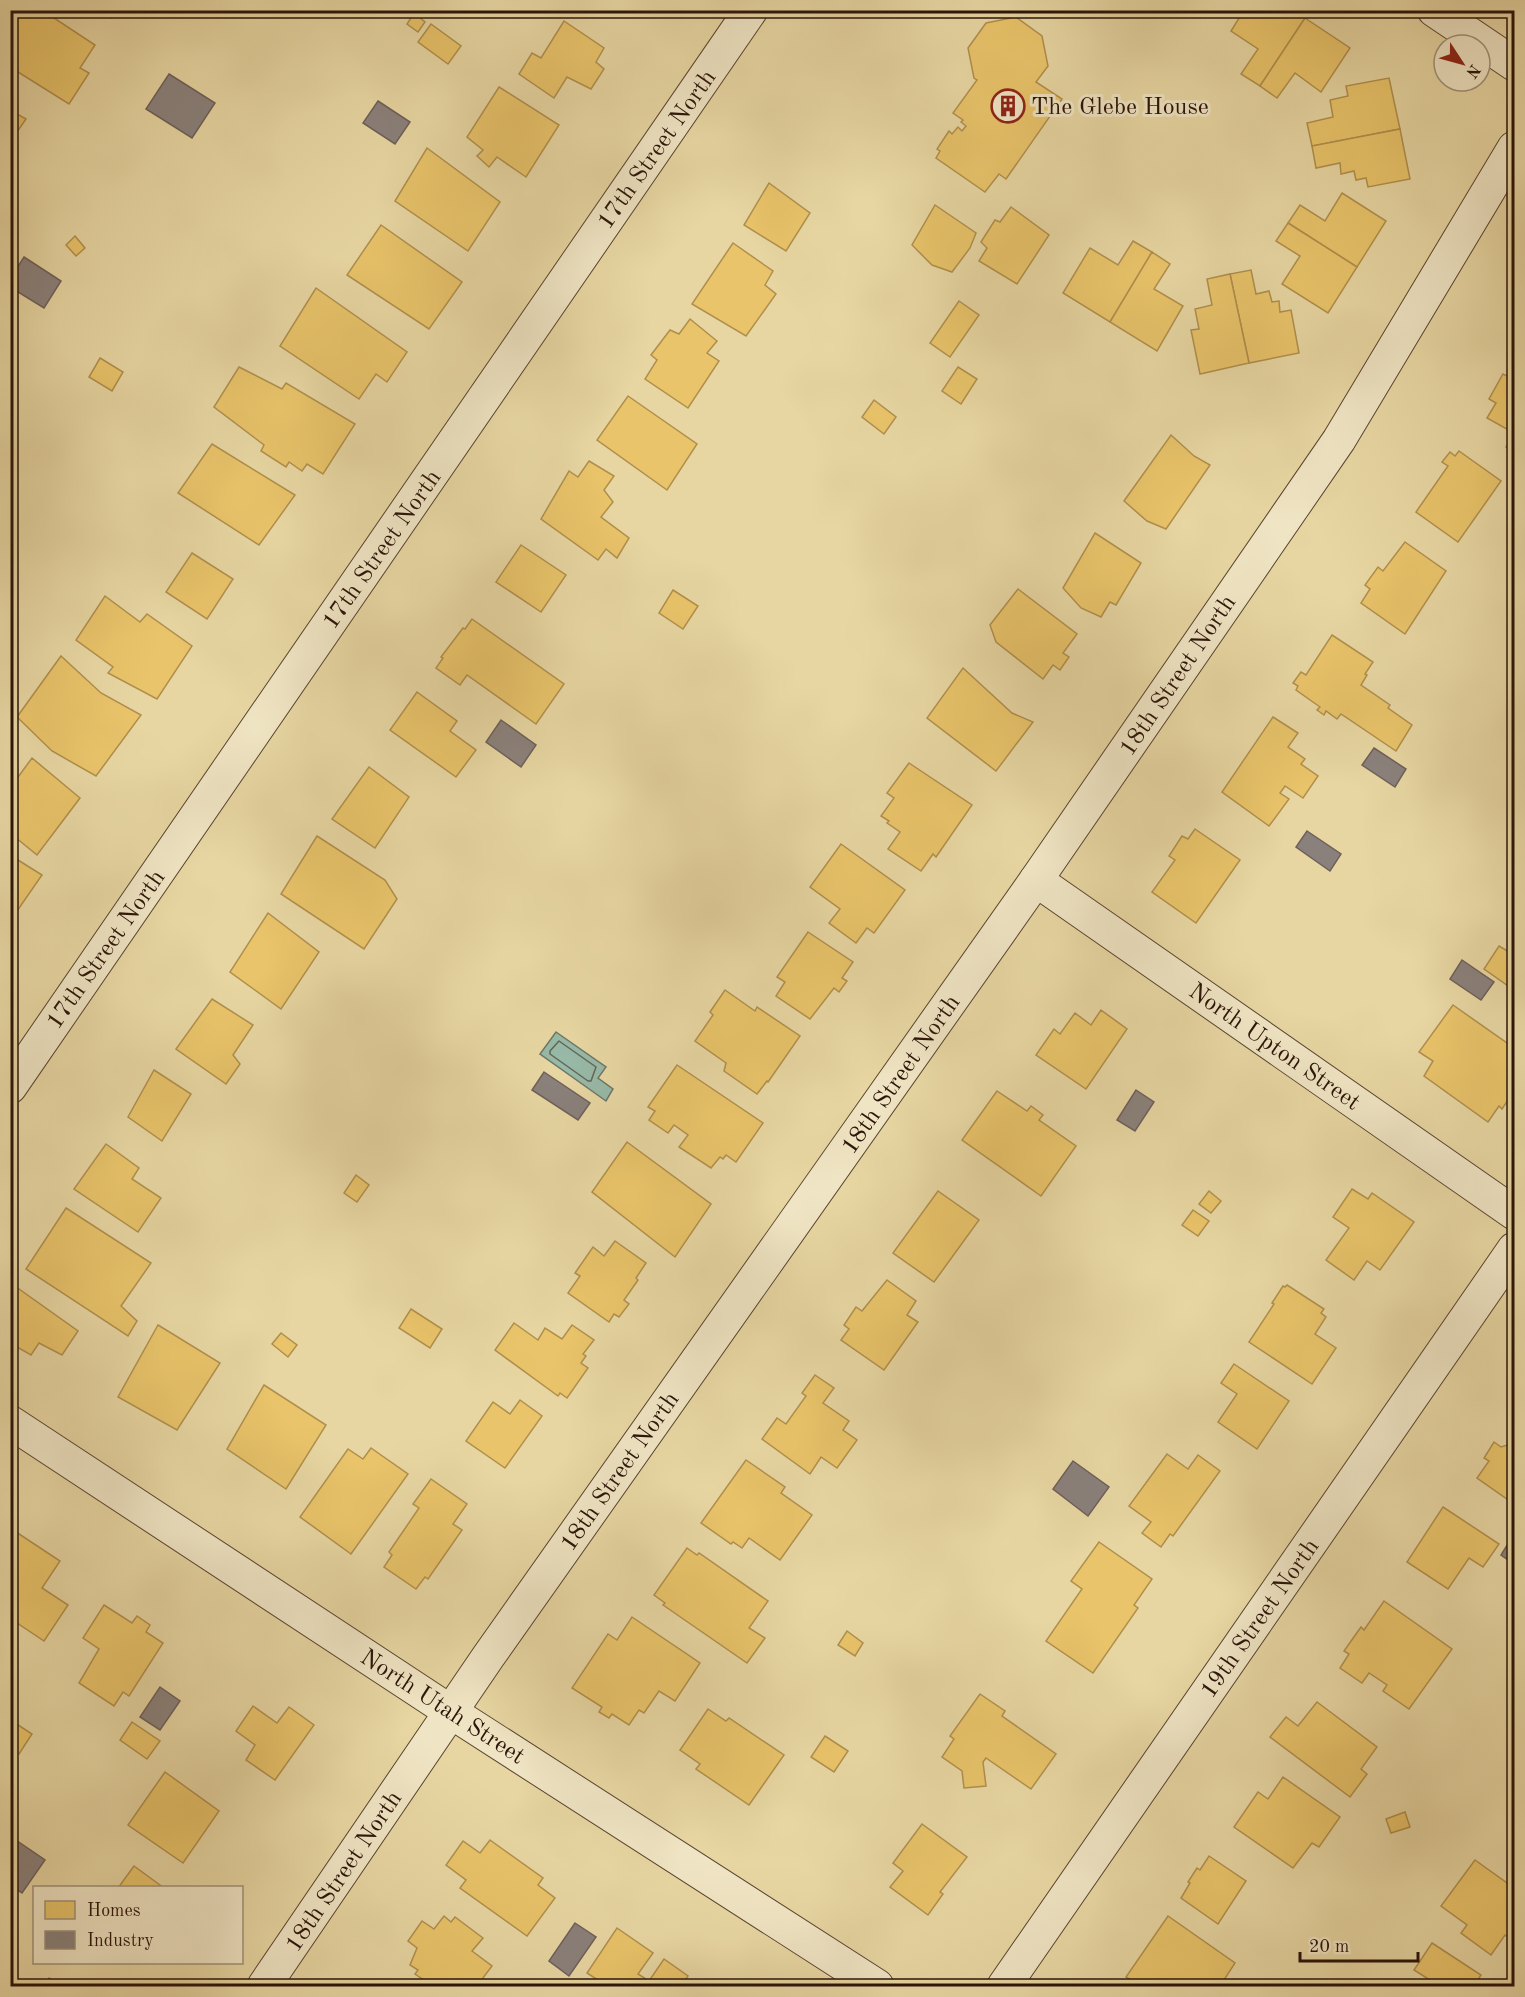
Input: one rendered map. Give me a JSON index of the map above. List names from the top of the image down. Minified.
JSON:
{"streets":{"street":["17th Street North","18th Street North","North Upton Street","19th Street North","North Utah Street"]},"crossings":[["18th Street North","North Upton Street"],["18th Street North","North Utah Street"]],"places":{"building":["The Glebe House"]},"legend":["Homes","Industry"],"scale_bar":"20 m","north":"bottom right"}
